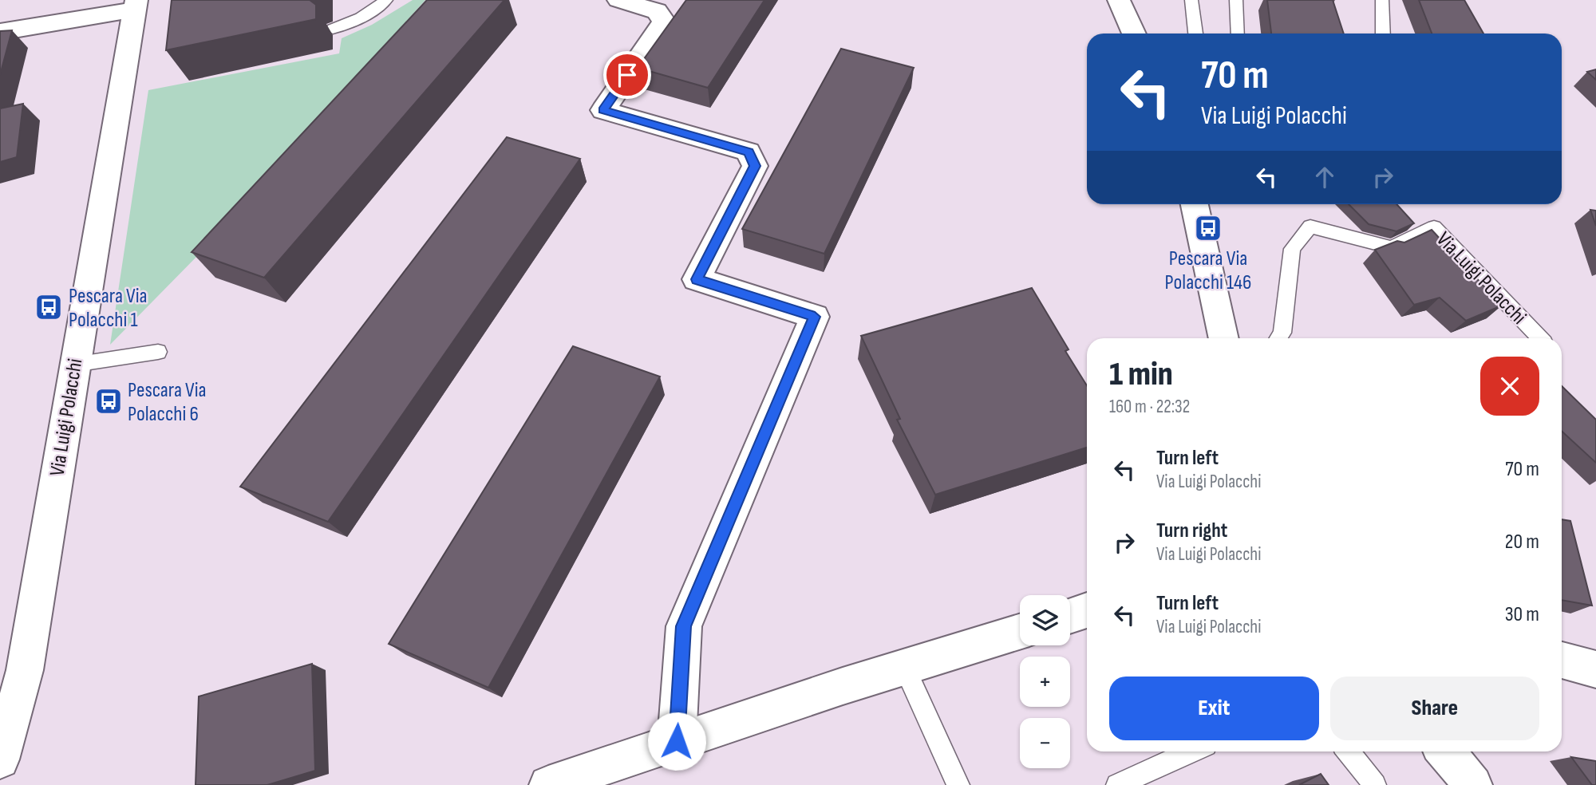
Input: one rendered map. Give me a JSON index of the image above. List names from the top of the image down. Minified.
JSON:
{"streets":{"street":["Via Luigi Polacchi"]},"places":{"bus stop":["Pescara Via Polacchi 146","Pescara Via Polacchi 1","Pescara Via Polacchi 6"]},"page":{"turn":["70 m","Via Luigi Polacchi"],"heading":["1 min","160 m · 22:32"],"list":[{"name":"Turn left","note":"Via Luigi Polacchi","value":"70 m"},{"name":"Turn right","note":"Via Luigi Polacchi","value":"20 m"},{"name":"Turn left","note":"Via Luigi Polacchi","value":"30 m"}],"map_buttons":["+","−"],"buttons":["Exit","Share"]}}
